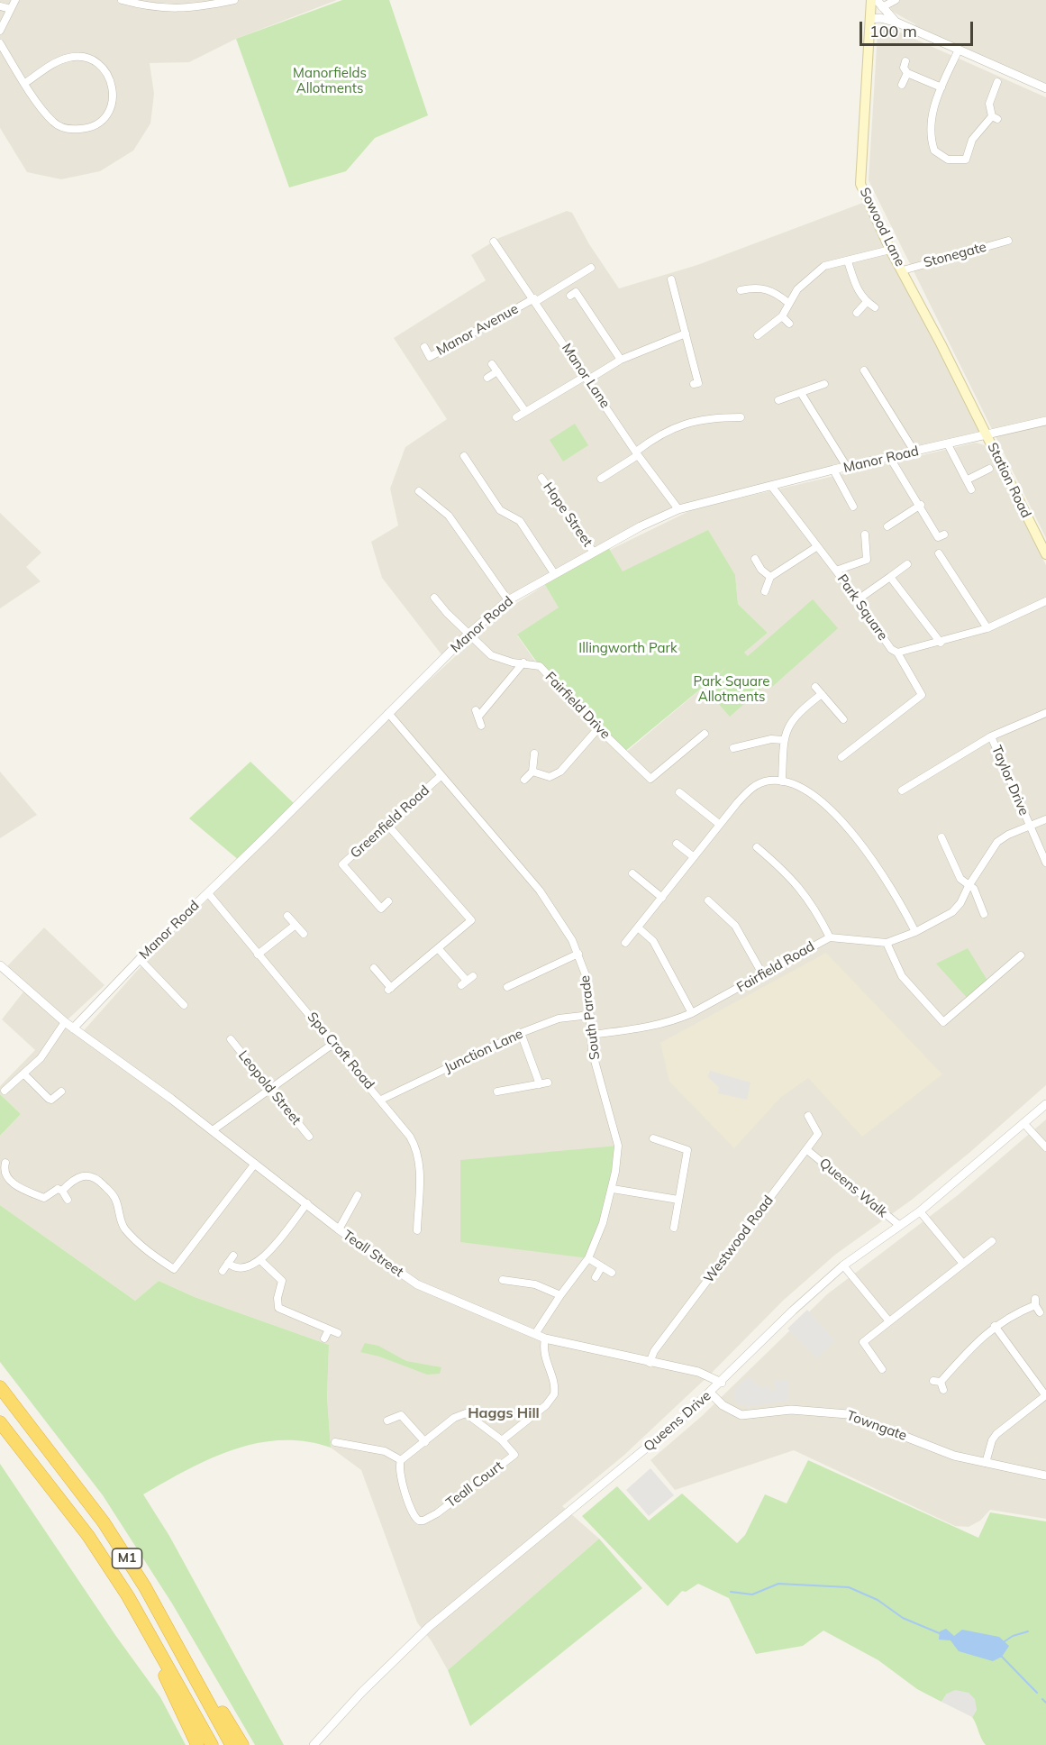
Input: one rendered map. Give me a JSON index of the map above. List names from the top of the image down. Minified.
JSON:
{"streets":{"highway":["M1"],"main road":["Sowood Lane","Station Road"],"street":["Stonegate","Manor Avenue","Manor Lane","Manor Road","Hope Street","Park Square","Fairfield Drive","Taylor Drive","Greenfield Road","Fairfield Road","South Parade","Spa Croft Road","Junction Lane","Leopold Street","Queens Walk","Westwood Road","Teall Street","Queens Drive","Towngate","Teall Court"]},"crossings":[["Sowood Lane","Stonegate"],["Sowood Lane","Manor Road"],["Sowood Lane","Station Road"],["Manor Avenue","Manor Lane"],["Manor Lane","Manor Road"],["Manor Road","Station Road"],["Manor Road","Hope Street"],["Manor Road","Park Square"],["Manor Road","Fairfield Drive"],["Manor Road","South Parade"],["Manor Road","Spa Croft Road"],["Manor Road","Teall Street"],["Taylor Drive","Fairfield Road"],["Greenfield Road","South Parade"],["Fairfield Road","South Parade"],["South Parade","Junction Lane"],["South Parade","Teall Street"],["Spa Croft Road","Junction Lane"],["Queens Walk","Westwood Road"],["Queens Walk","Queens Drive"],["Westwood Road","Teall Street"],["Teall Street","Queens Drive"],["Queens Drive","Towngate"]],"districts":["Haggs Hill"],"parks":["Manorfields Allotments","Illingworth Park","Park Square Allotments"],"scale_bar":"100 m"}
